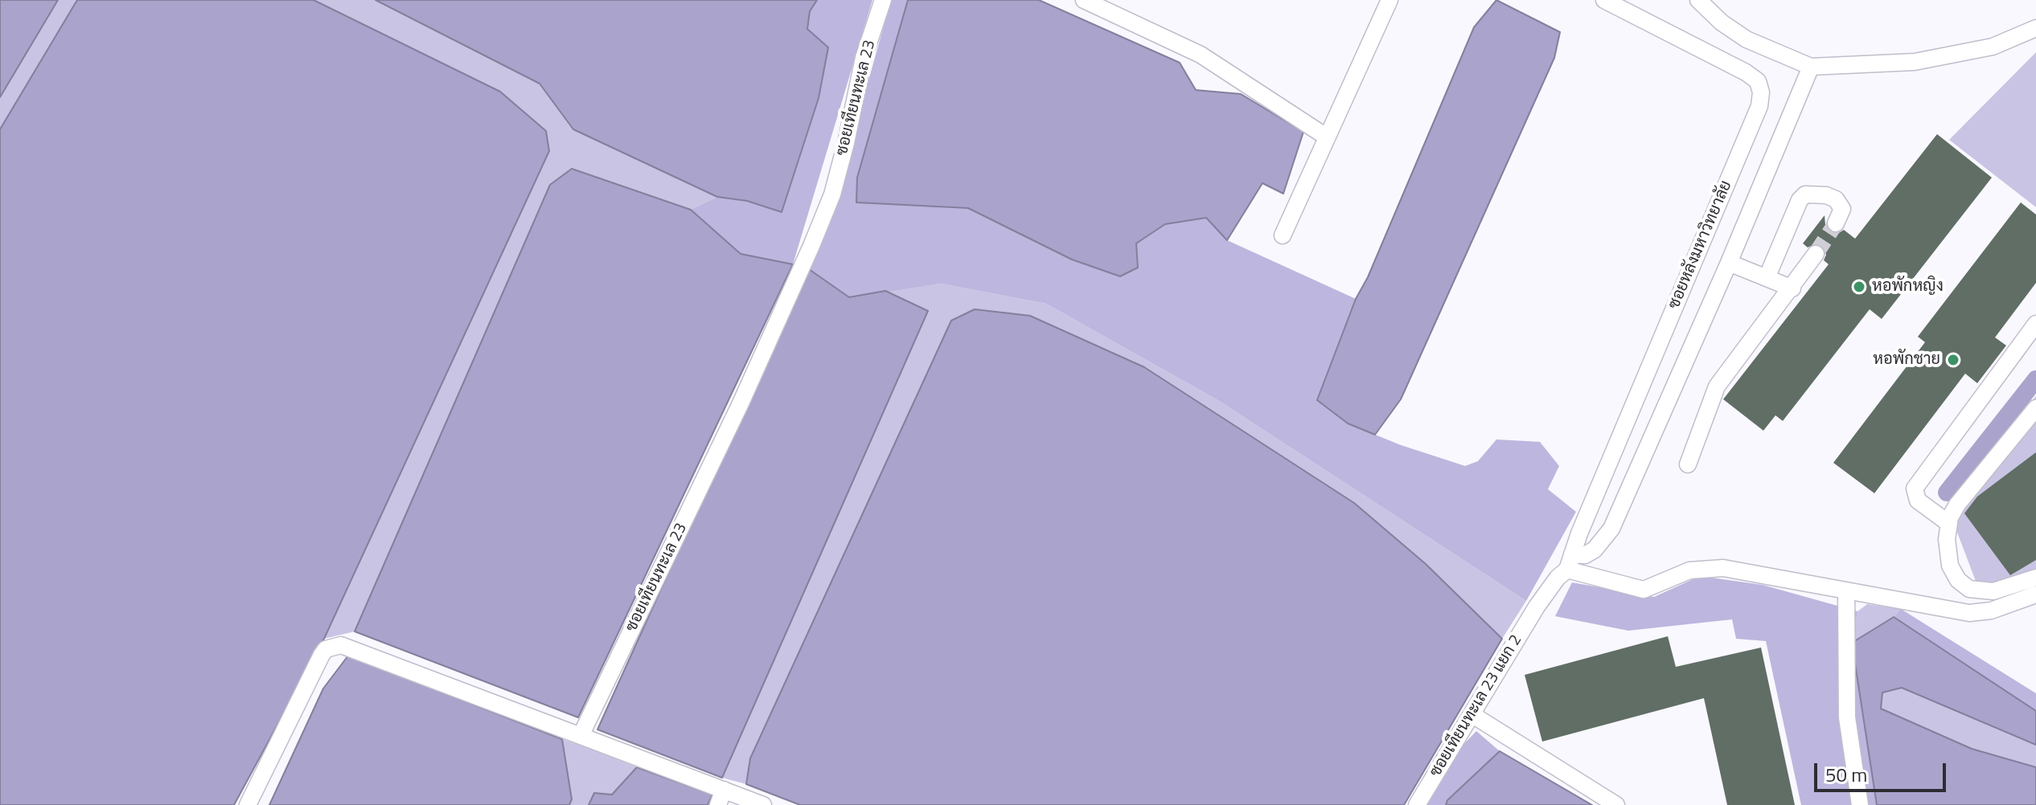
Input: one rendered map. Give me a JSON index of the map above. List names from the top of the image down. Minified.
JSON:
{"streets":{"street":["ซอยเทียนทะเล 23","ซอยหลังมหาวิทยาลัย","ซอยเทียนทะเล 23 แยก 2"]},"crossings":[["ซอยหลังมหาวิทยาลัย","ซอยเทียนทะเล 23 แยก 2"]],"places":["หอพักหญิง","หอพักชาย"],"scale_bar":"50 m"}
